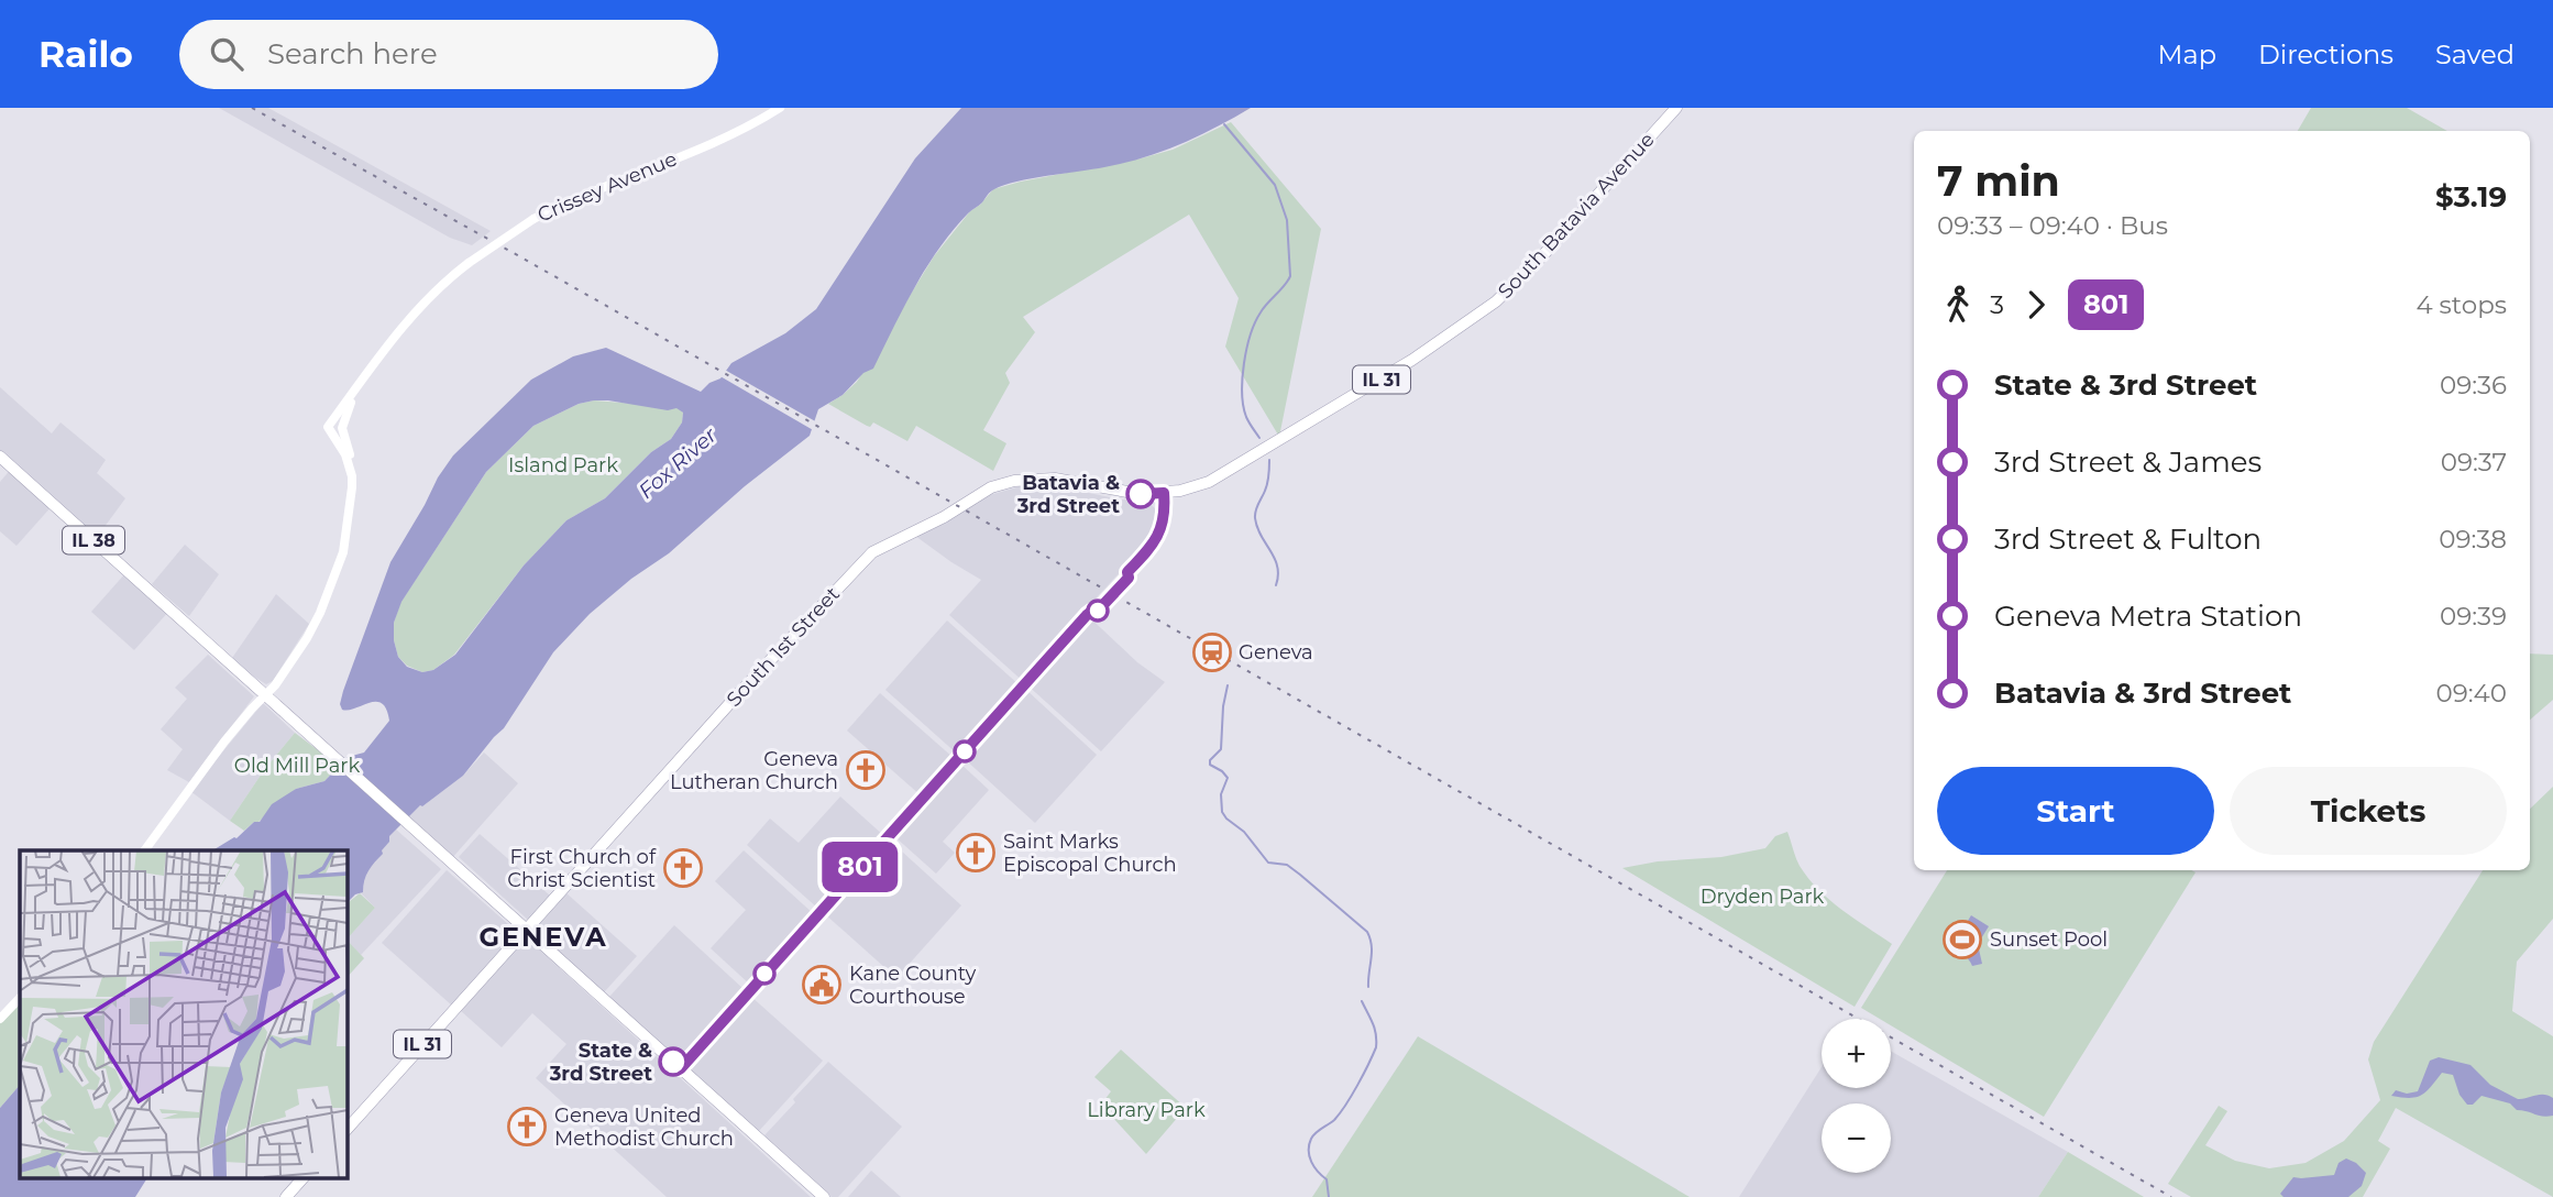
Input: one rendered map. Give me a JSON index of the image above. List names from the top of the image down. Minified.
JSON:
{"streets":{"main road":["Crissey Avenue","South Batavia Avenue","IL 31","IL 38","South 1st Street"]},"crossings":[["South Batavia Avenue","South 1st Street"],["IL 31","IL 38"],["IL 31","South 1st Street"],["IL 38","South 1st Street"]],"districts":["GENEVA"],"water":["Fox River"],"parks":["Island Park","Old Mill Park","Dryden Park","Library Park"],"places":{"other":["Batavia & 3rd Street","State & 3rd Street"],"station":["Geneva"],"church":["Geneva Lutheran Church","Saint Marks Episcopal Church","First Church of Christ Scientist","Geneva United Methodist Church"],"sports":["Sunset Pool"],"public building":["Kane County Courthouse"]},"lines":["bus line 801"],"page":{"header":"Railo","search":"Search here","nav":["Map","Directions","Saved"],"on_map":"801","heading":["7 min","09:33 – 09:40 · Bus","$3.19"],"legs":["3","801","4 stops"],"list":[{"name":"State & 3rd Street","value":"09:36"},{"name":"3rd Street & James","value":"09:37"},{"name":"3rd Street & Fulton","value":"09:38"},{"name":"Geneva Metra Station","value":"09:39"},{"name":"Batavia & 3rd Street","value":"09:40"}],"buttons":["Start","Tickets"],"map_buttons":["+","−"]}}
